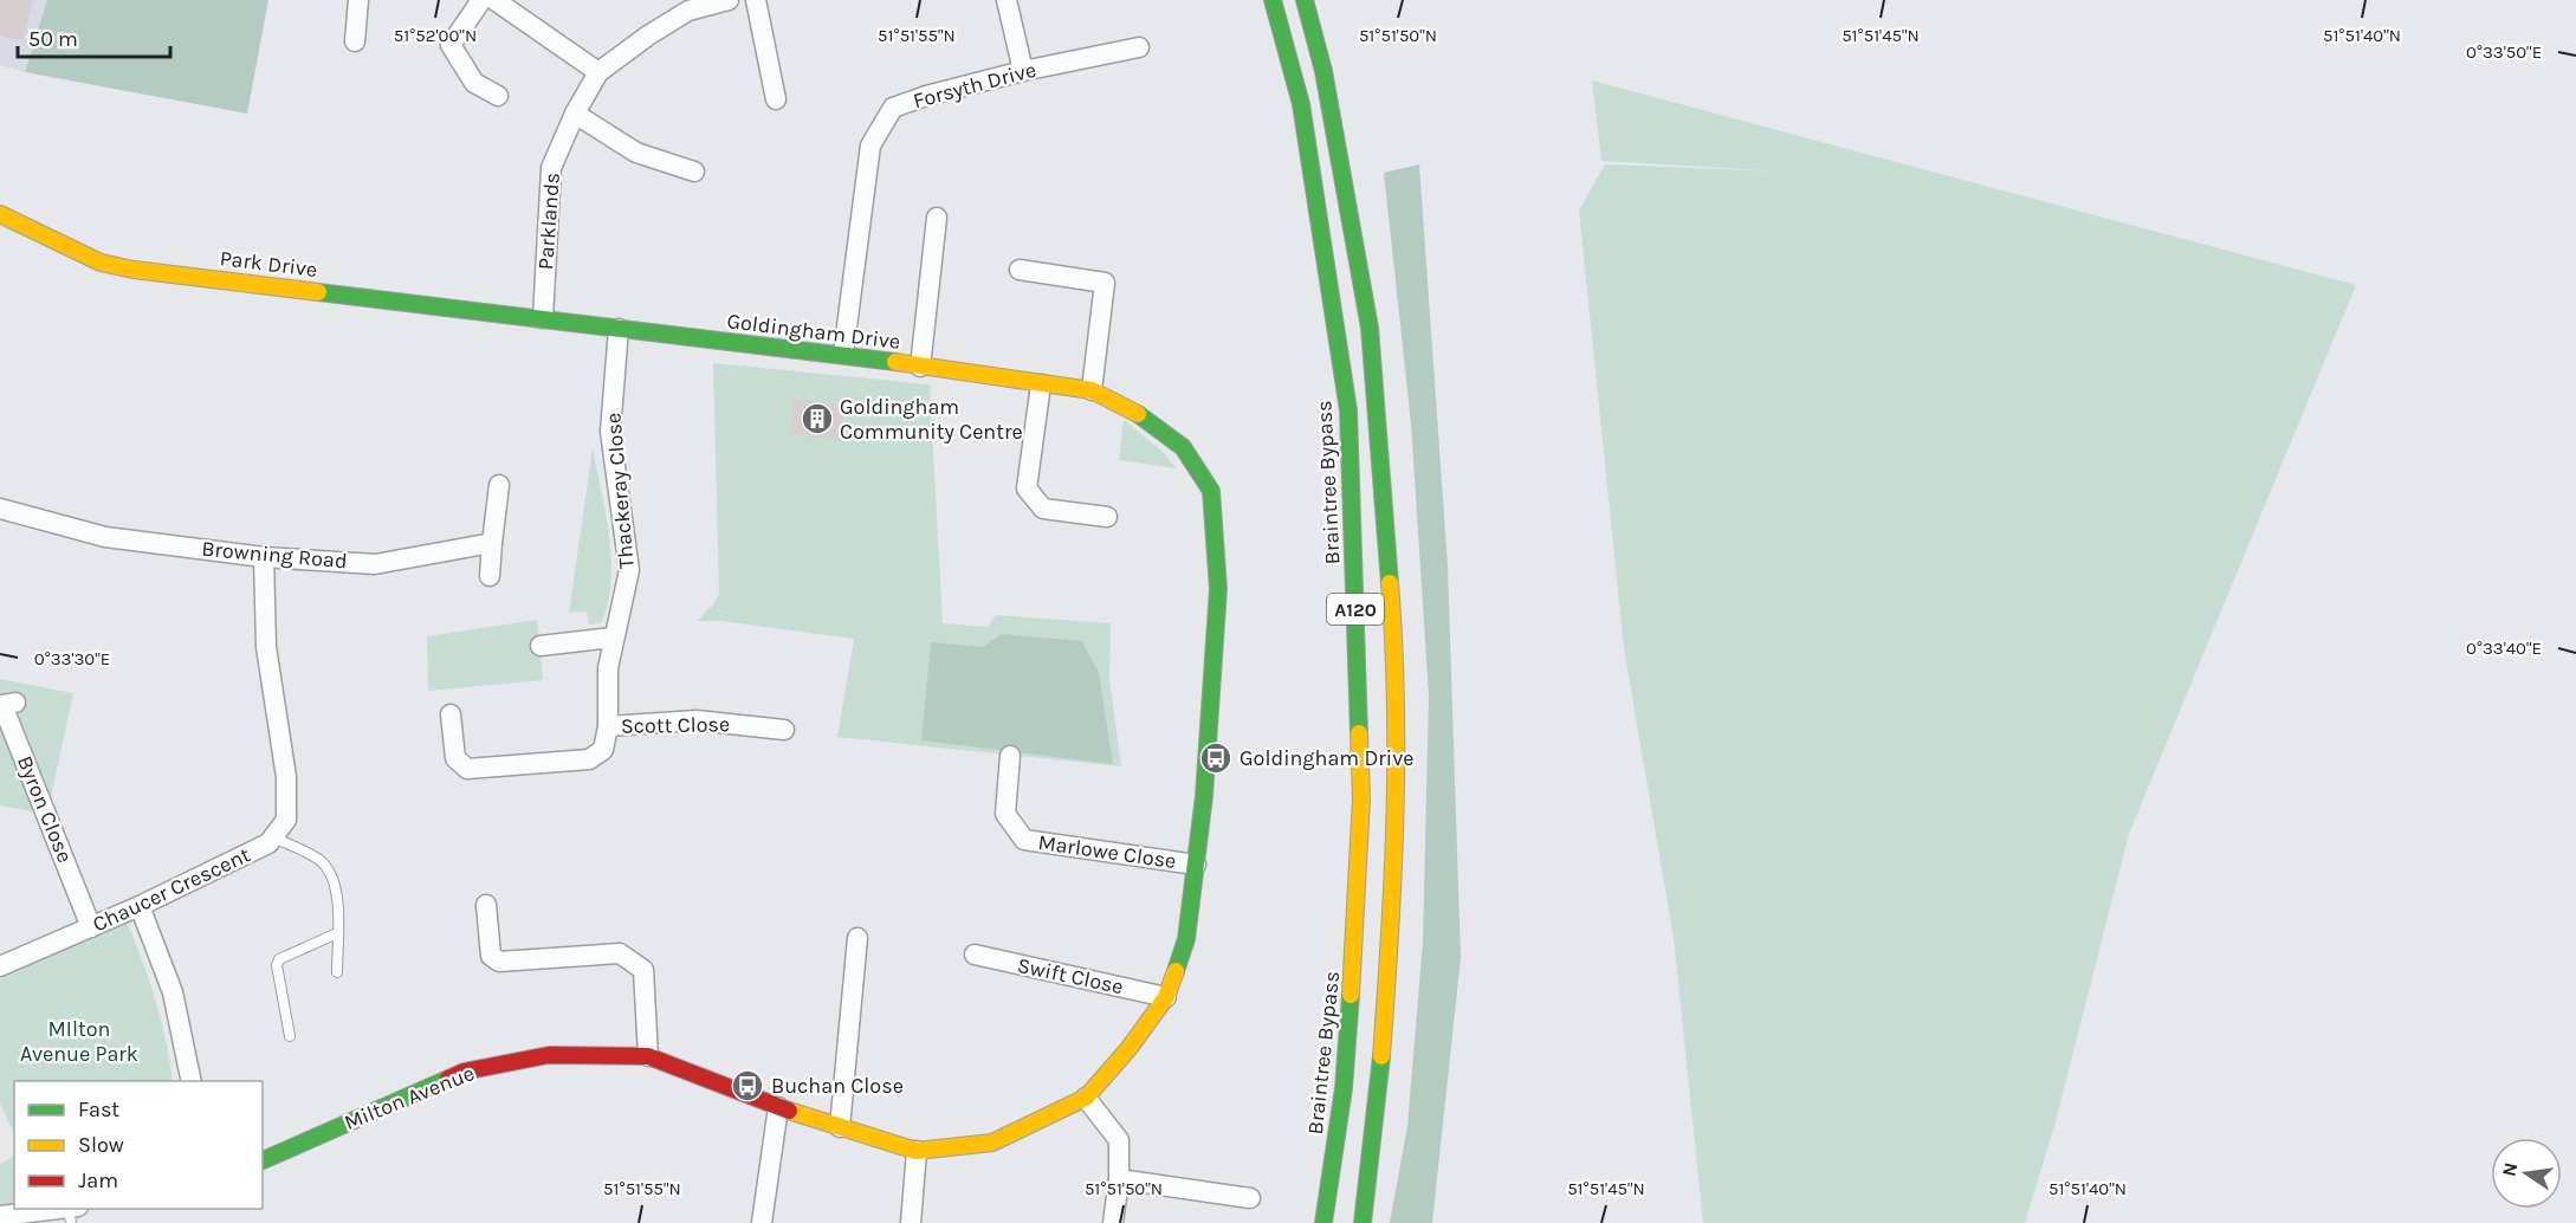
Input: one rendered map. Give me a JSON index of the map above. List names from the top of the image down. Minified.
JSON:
{"streets":{"main road":["Park Drive","Goldingham Drive","Braintree Bypass","A120","Milton Avenue"],"street":["Forsyth Drive","Parklands","Thackeray Close","Browning Road","Scott Close","Byron Close","Marlowe Close","Chaucer Crescent","Swift Close"]},"crossings":[["Forsyth Drive","Goldingham Drive"],["Parklands","Park Drive"],["Parklands","Goldingham Drive"],["Park Drive","Goldingham Drive"],["Goldingham Drive","Thackeray Close"],["Goldingham Drive","Marlowe Close"],["Goldingham Drive","Swift Close"],["Goldingham Drive","Milton Avenue"],["Thackeray Close","Scott Close"],["Browning Road","Chaucer Crescent"],["Byron Close","Chaucer Crescent"]],"parks":["MIlton Avenue Park"],"places":{"building":["Goldingham Community Centre"],"bus stop":["Goldingham Drive","Buchan Close"]},"legend":["Fast","Slow","Jam"],"scale_bar":"50 m","north":"left","coordinates":["51°52'00\"N","51°51'55\"N","51°51'50\"N","51°51'45\"N","51°51'40\"N","0°33'50\"E","0°33'40\"E","0°33'30\"E"]}
